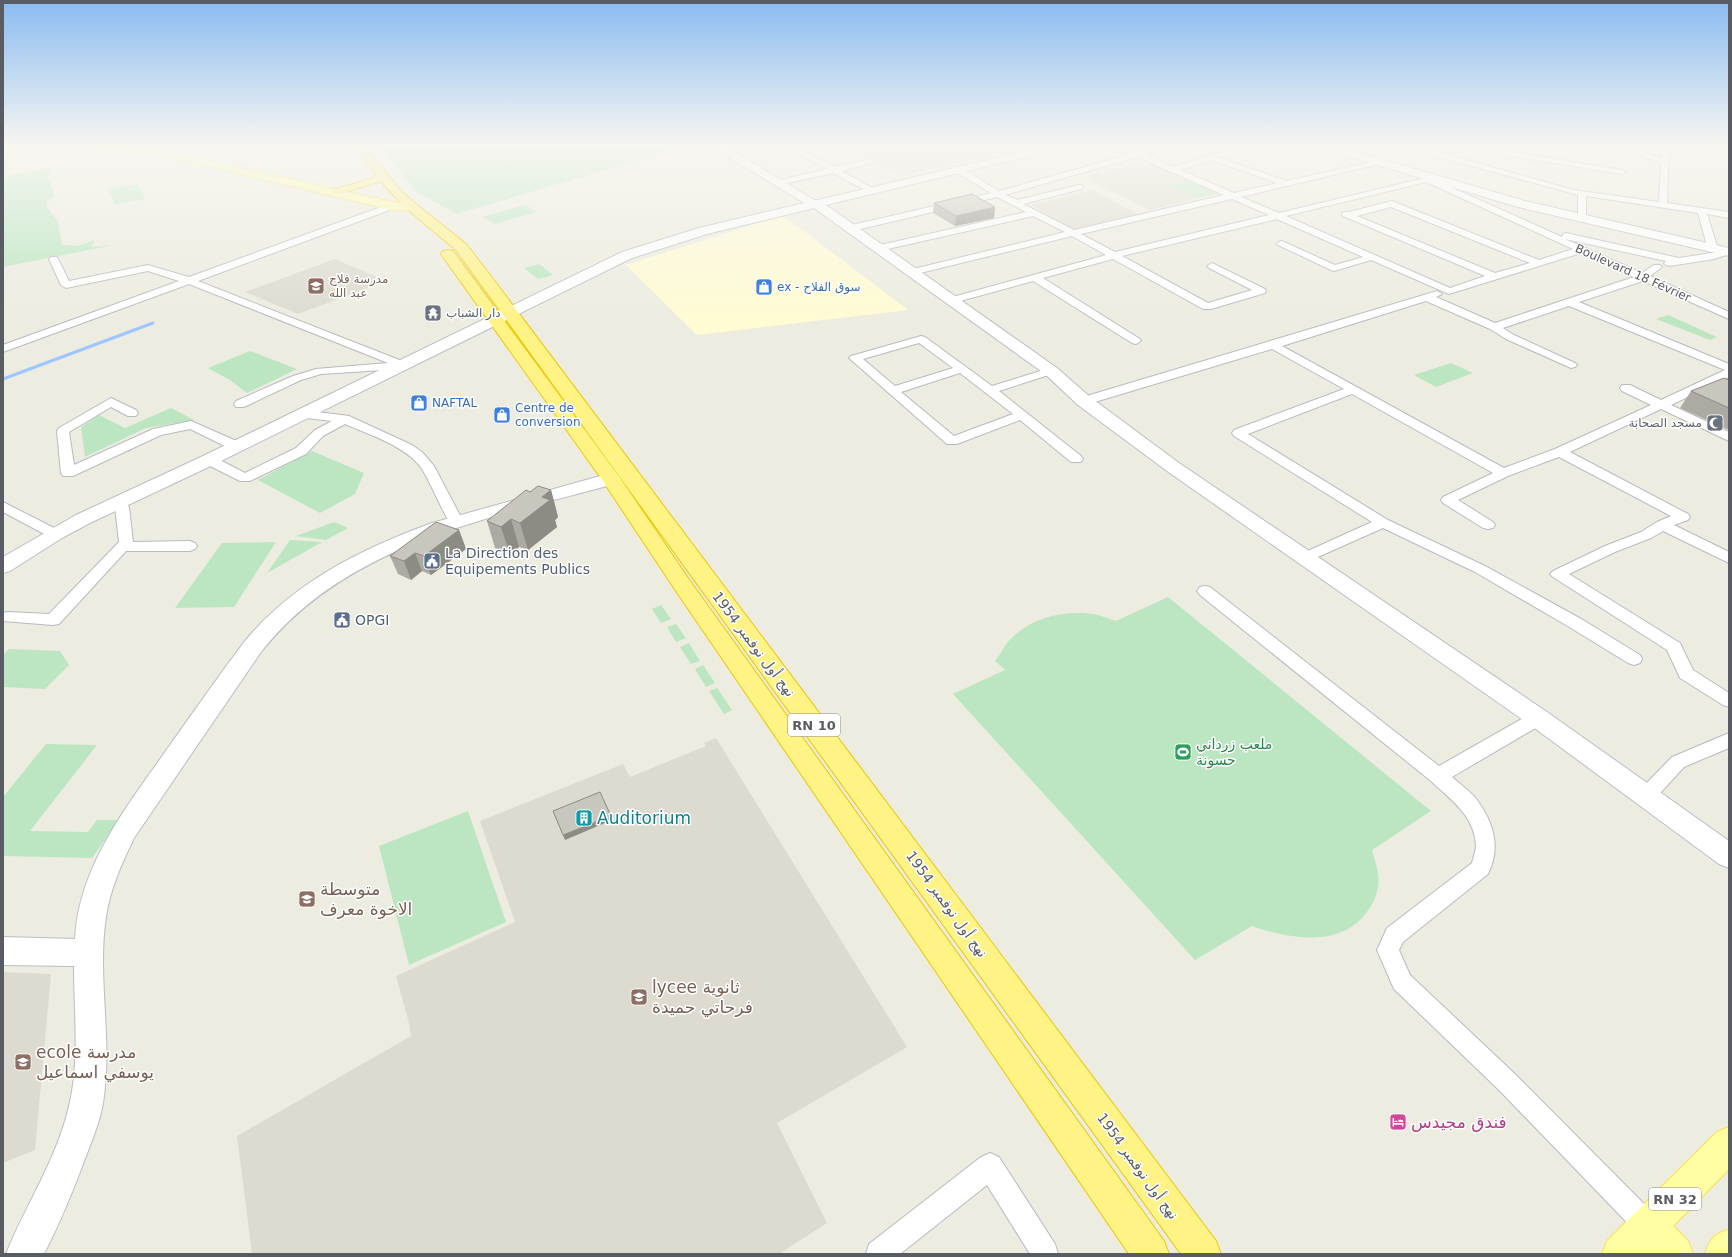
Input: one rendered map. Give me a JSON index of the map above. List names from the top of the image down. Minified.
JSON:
{"streets":{"highway":["نهج أول نوفمبر 1954","RN 10"],"main road":["RN 32"],"street":["Boulevard 18 Février"]},"places":{"school or university":["مدرسة فلاح عبد الله","متوسطة الاخوة معرف","lycee ثانوية فرحاتي حميدة","ecole مدرسة يوسفي اسماعيل"],"shop":["ex - سوق الفلاح","NAFTAL","Centre de conversion"],"temple":["دار الشباب"],"mosque":["مسجد الصحابة"],"public building":["La Direction des Equipements Publics","OPGI"],"sports":["ملعب زرداني حسونة"],"building":["Auditorium"],"hotel":["فندق مجيدس"]}}
